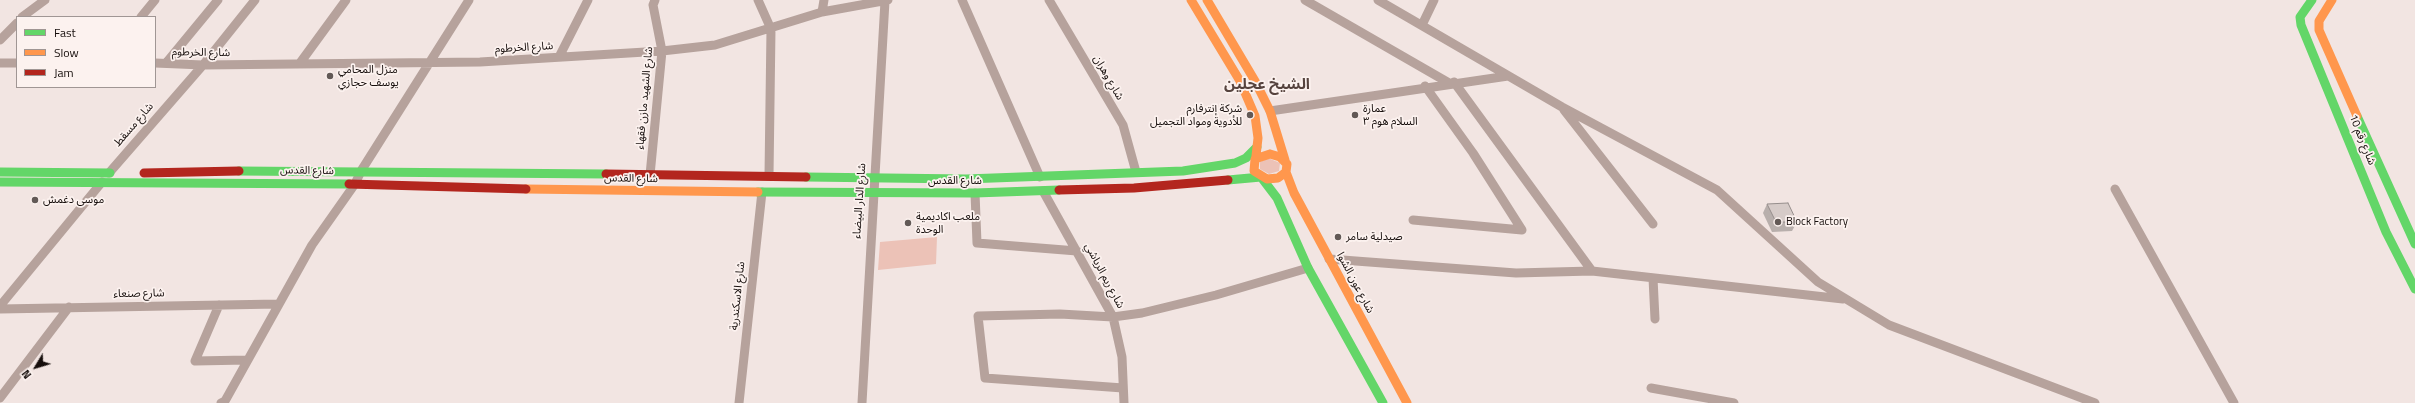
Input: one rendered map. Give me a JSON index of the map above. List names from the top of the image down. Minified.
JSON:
{"streets":{"main road":["شارع رقم 10","شارع القدس","شارع عون الشوا"],"street":["شارع الخرطوم","شارع وهران","شارع الشهيد مازن فقهاء","شارع مسقط","شارع الدار البيضاء","شارع ريم الرياشي","شارع صنعاء","شارع الاسكندرية"]},"crossings":[["شارع الخرطوم","شارع الشهيد مازن فقهاء"],["شارع الخرطوم","شارع مسقط"],["شارع الخرطوم","شارع الدار البيضاء"],["شارع وهران","شارع القدس"],["شارع الشهيد مازن فقهاء","شارع القدس"],["شارع مسقط","شارع القدس"],["شارع القدس","شارع الدار البيضاء"],["شارع القدس","شارع ريم الرياشي"],["شارع القدس","شارع عون الشوا"],["شارع القدس","شارع الاسكندرية"]],"districts":["الشيخ عجلين"],"places":["منزل المحامي يوسف حجازي","شركة إنترفارم للأدوية ومواد التجميل","عمارة السلام هوم ٣","موسى دغمش","Block Factory","ملعب اكاديمية الوحدة","صيدلية سامر"],"legend":["Fast","Slow","Jam"],"north":"bottom left"}
